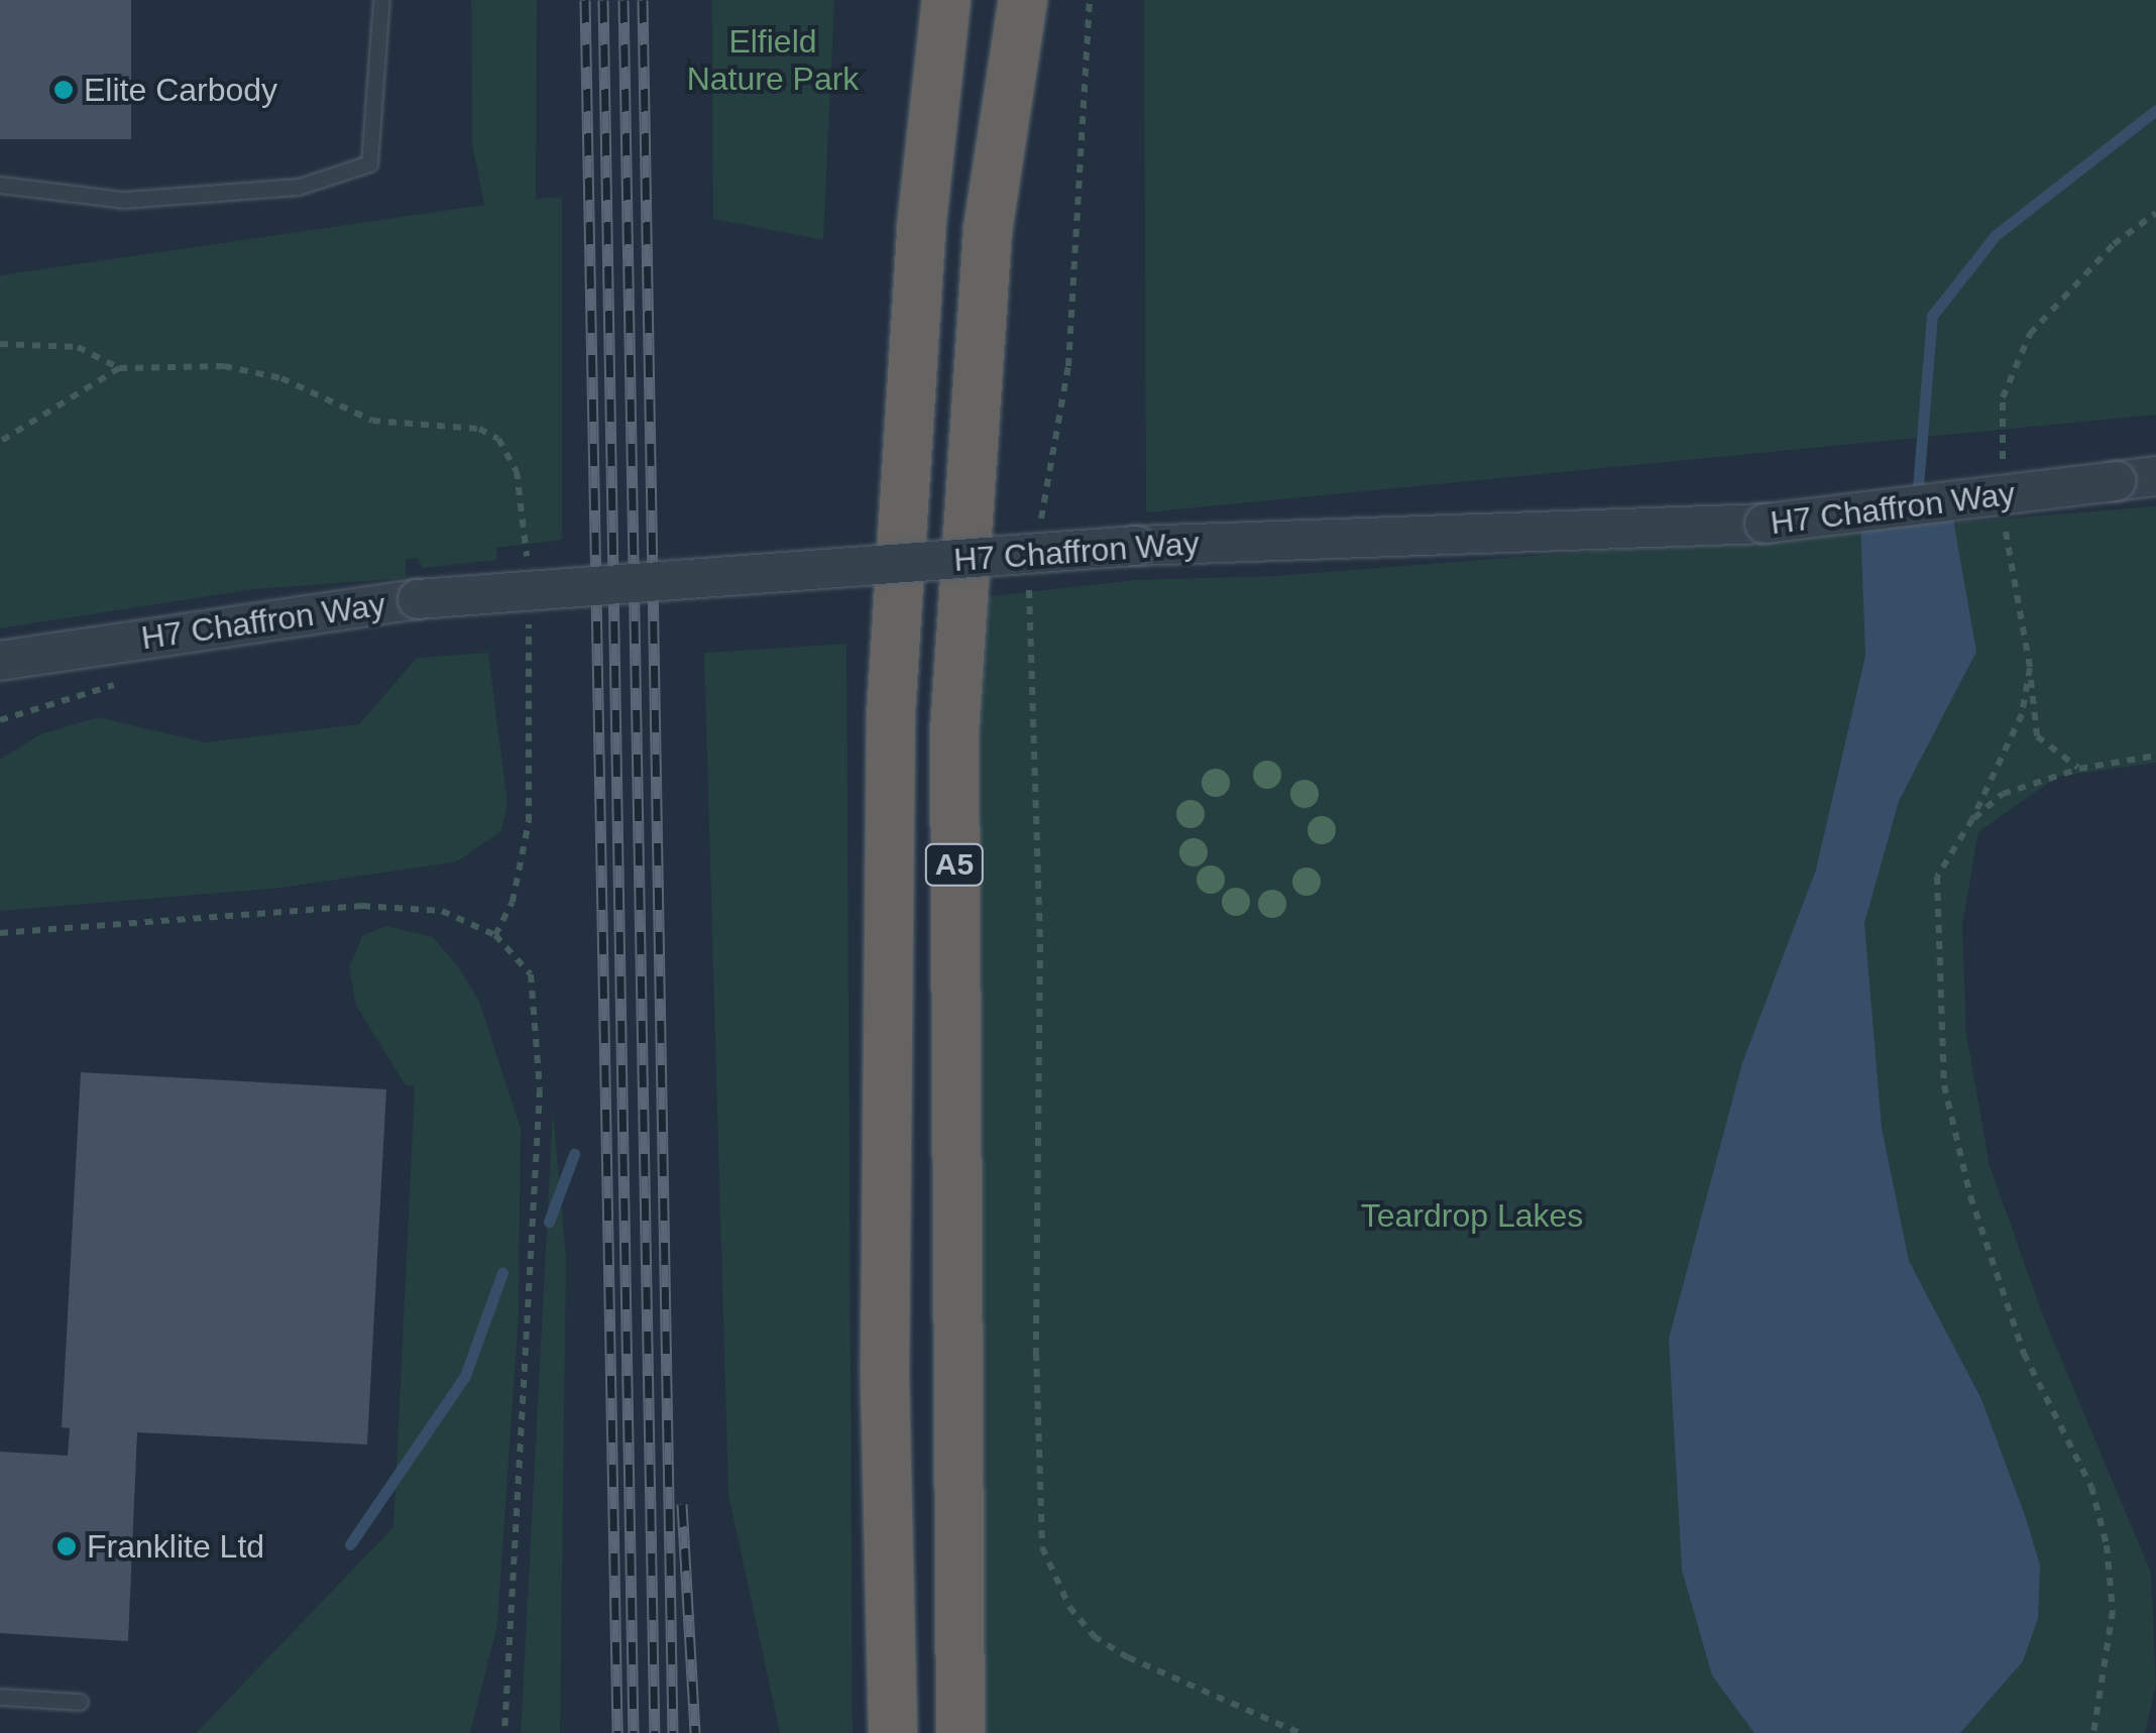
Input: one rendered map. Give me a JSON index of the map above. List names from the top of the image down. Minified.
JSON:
{"streets":{"highway":["A5"],"street":["H7 Chaffron Way"]},"parks":["Elfield Nature Park","Teardrop Lakes"],"places":["Elite Carbody","Franklite Ltd"]}
